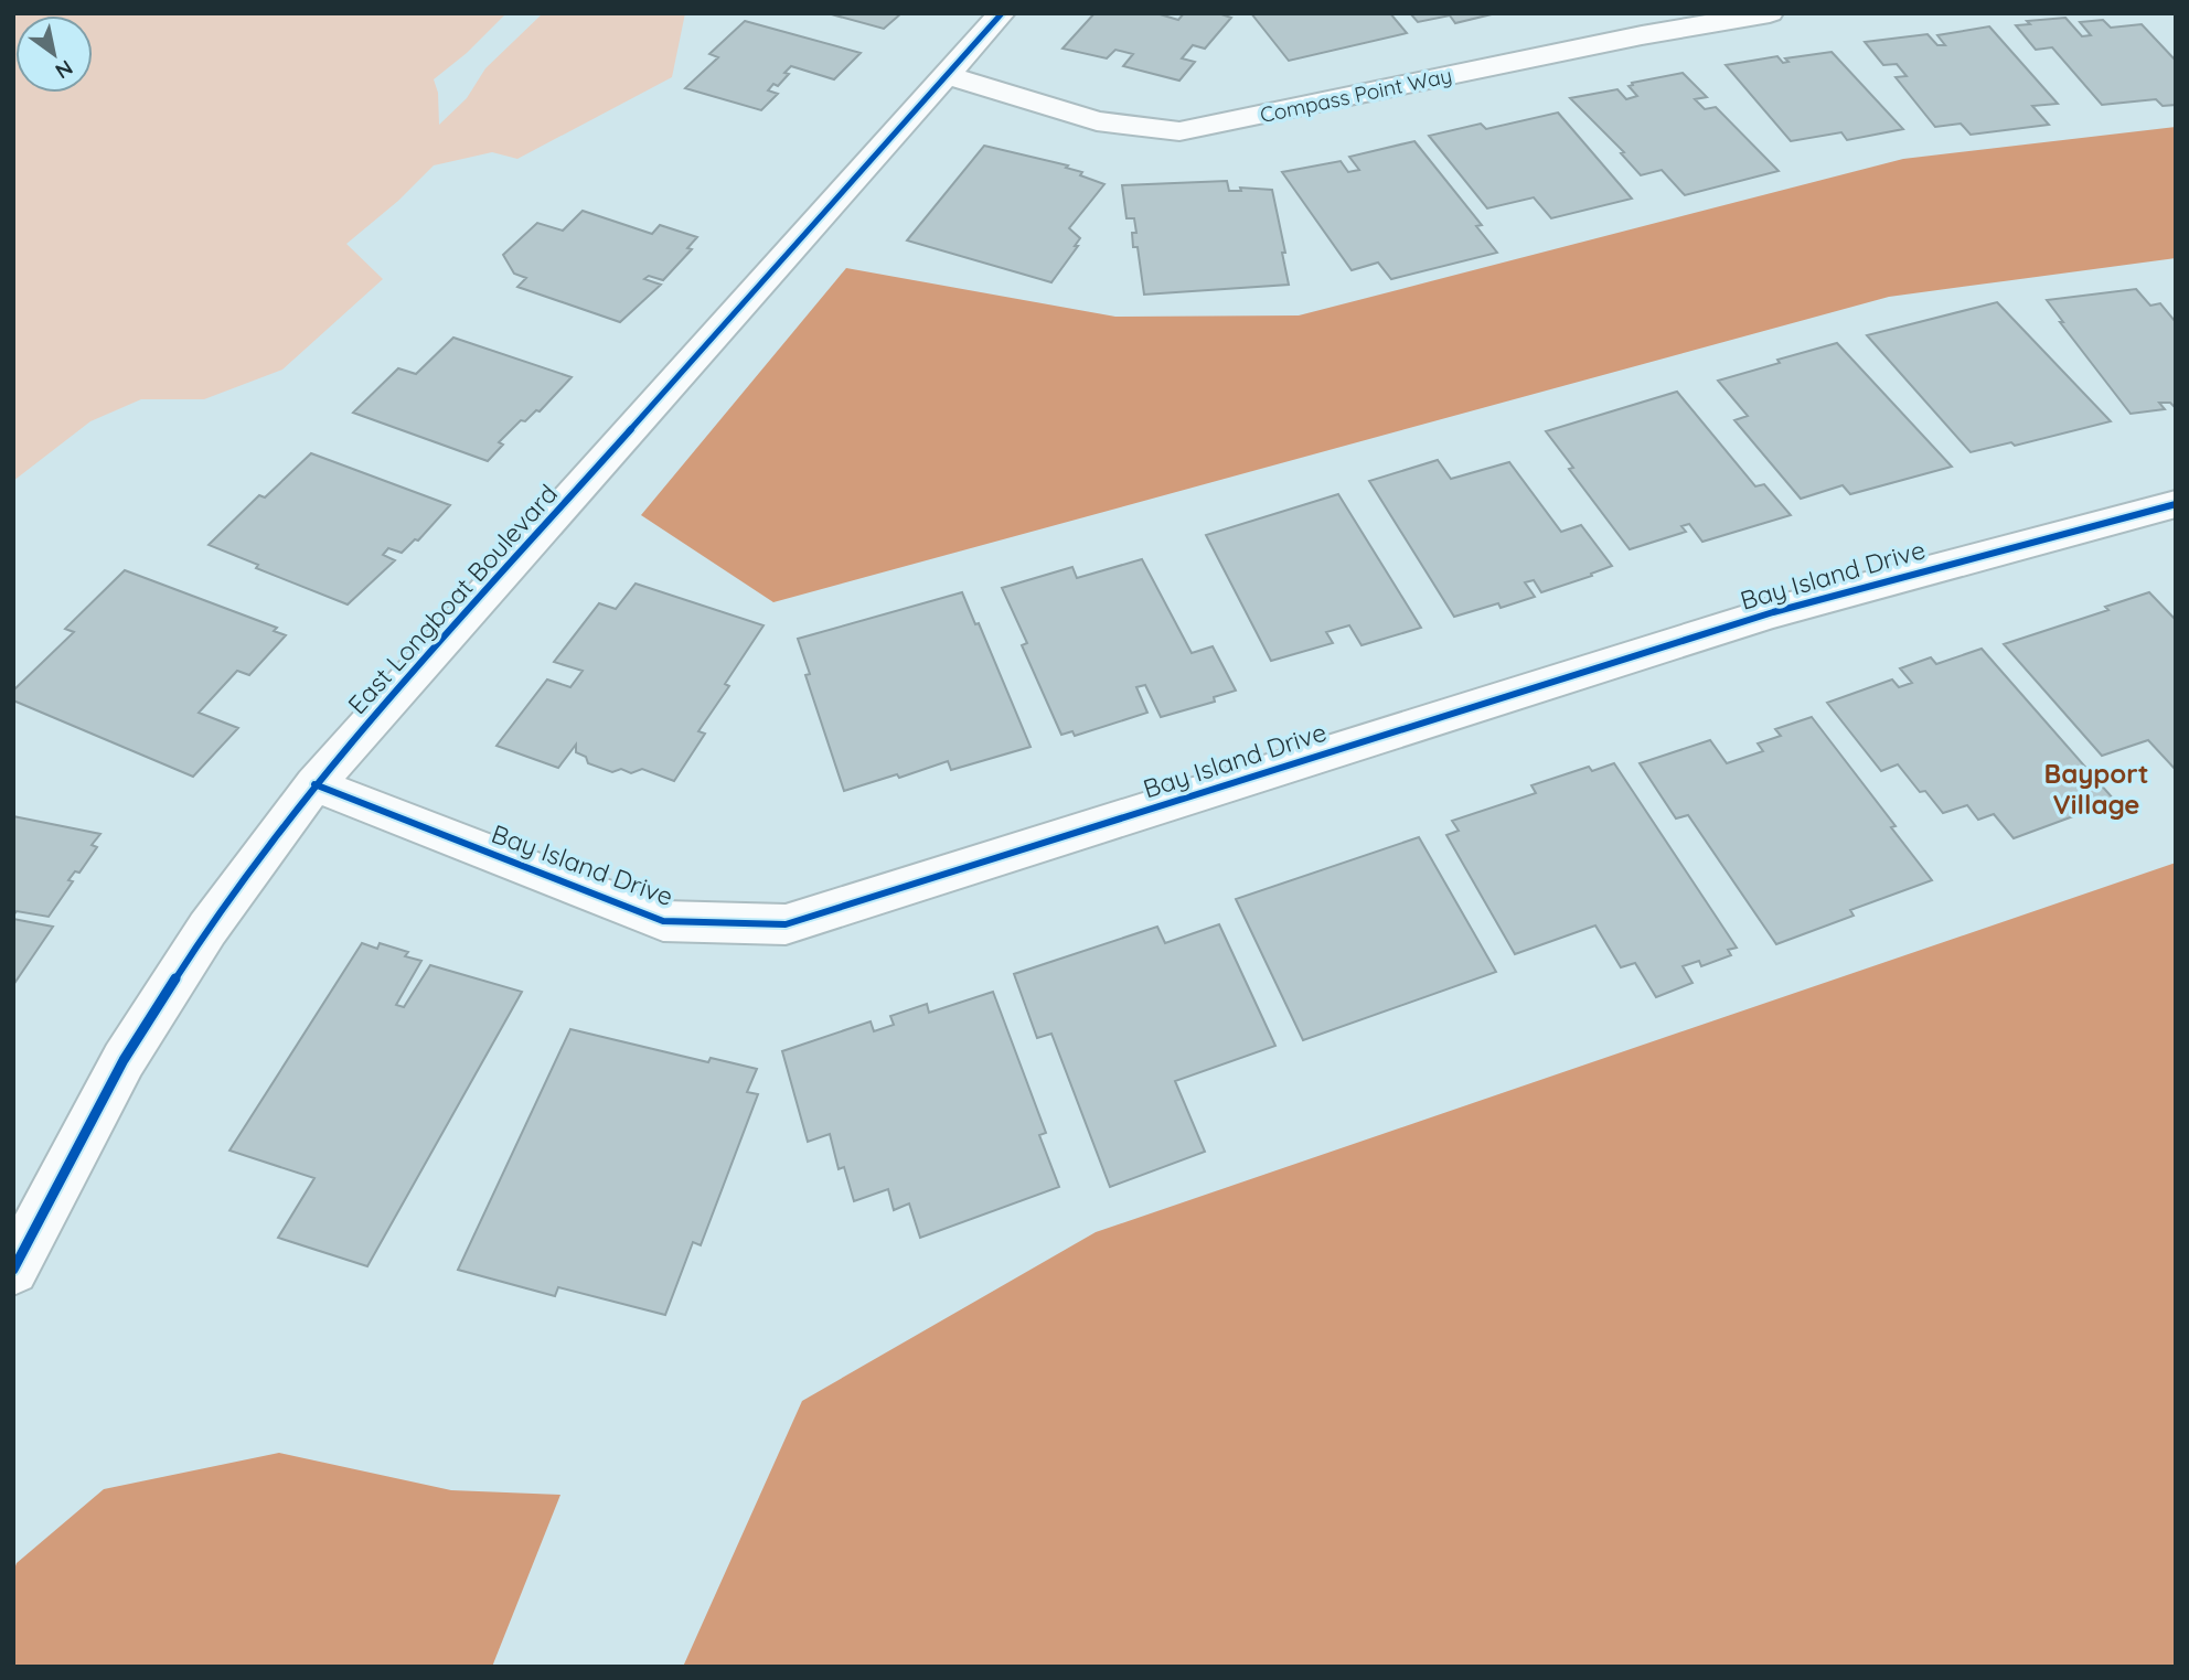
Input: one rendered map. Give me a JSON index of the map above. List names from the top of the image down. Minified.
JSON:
{"streets":{"street":["Compass Point Way","Bay Island Drive","East Longboat Boulevard"]},"crossings":[["Compass Point Way","East Longboat Boulevard"],["Bay Island Drive","East Longboat Boulevard"]],"districts":["Bayport Village"],"north":"bottom right"}
